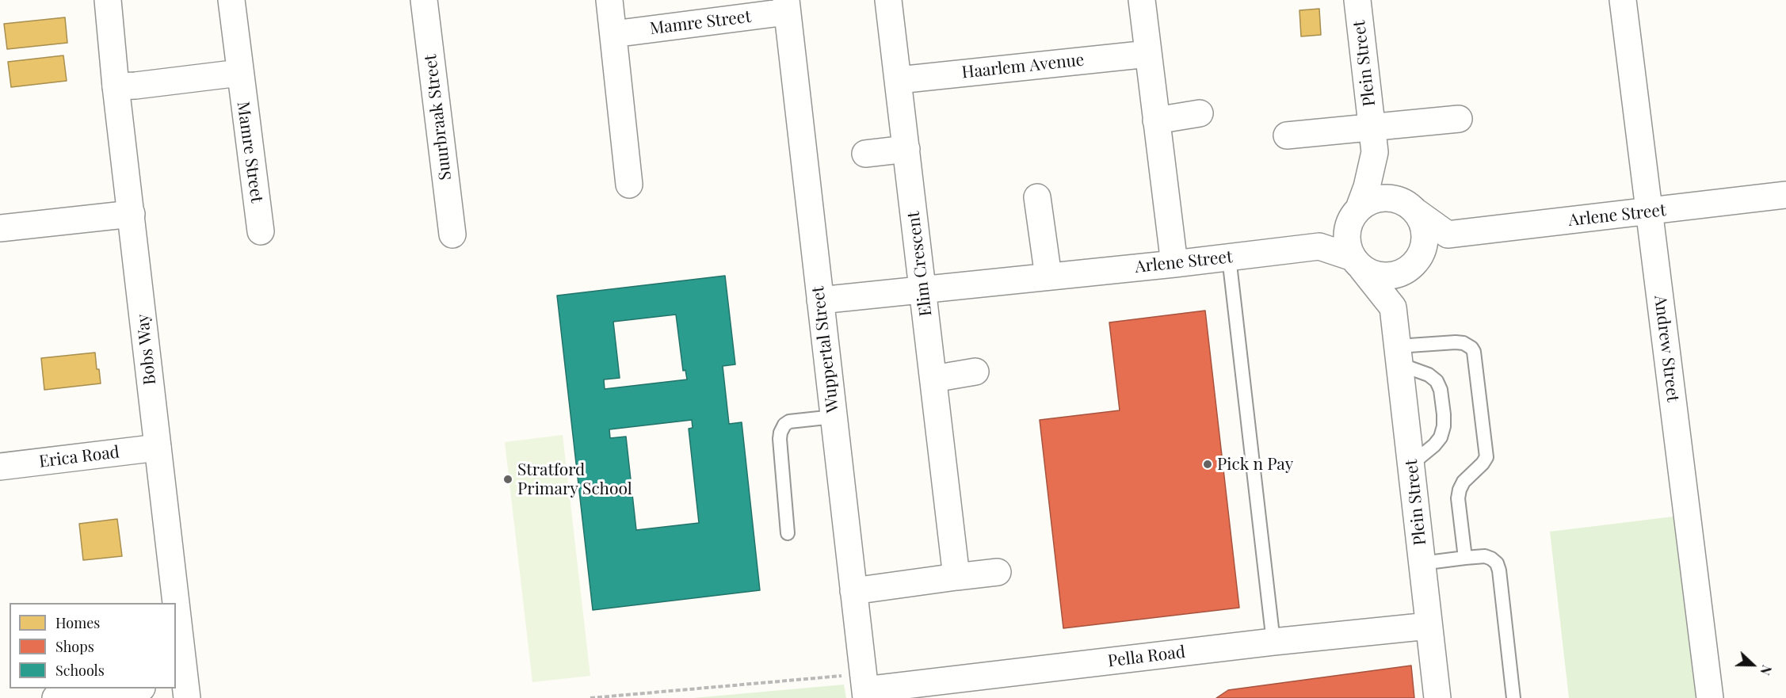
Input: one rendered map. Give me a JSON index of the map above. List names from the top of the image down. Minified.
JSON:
{"streets":{"street":["Mamre Street","Plein Street","Haarlem Avenue","Suurbraak Street","Arlene Street","Elim Crescent","Andrew Street","Bobs Way","Wuppertal Street","Erica Road","Pella Road"]},"crossings":[["Mamre Street","Wuppertal Street"],["Plein Street","Arlene Street"],["Plein Street","Pella Road"],["Haarlem Avenue","Elim Crescent"],["Arlene Street","Elim Crescent"],["Arlene Street","Andrew Street"],["Arlene Street","Wuppertal Street"],["Bobs Way","Erica Road"],["Wuppertal Street","Pella Road"]],"places":["Pick n Pay","Stratford Primary School"],"legend":["Homes","Shops","Schools"],"north":"right"}
